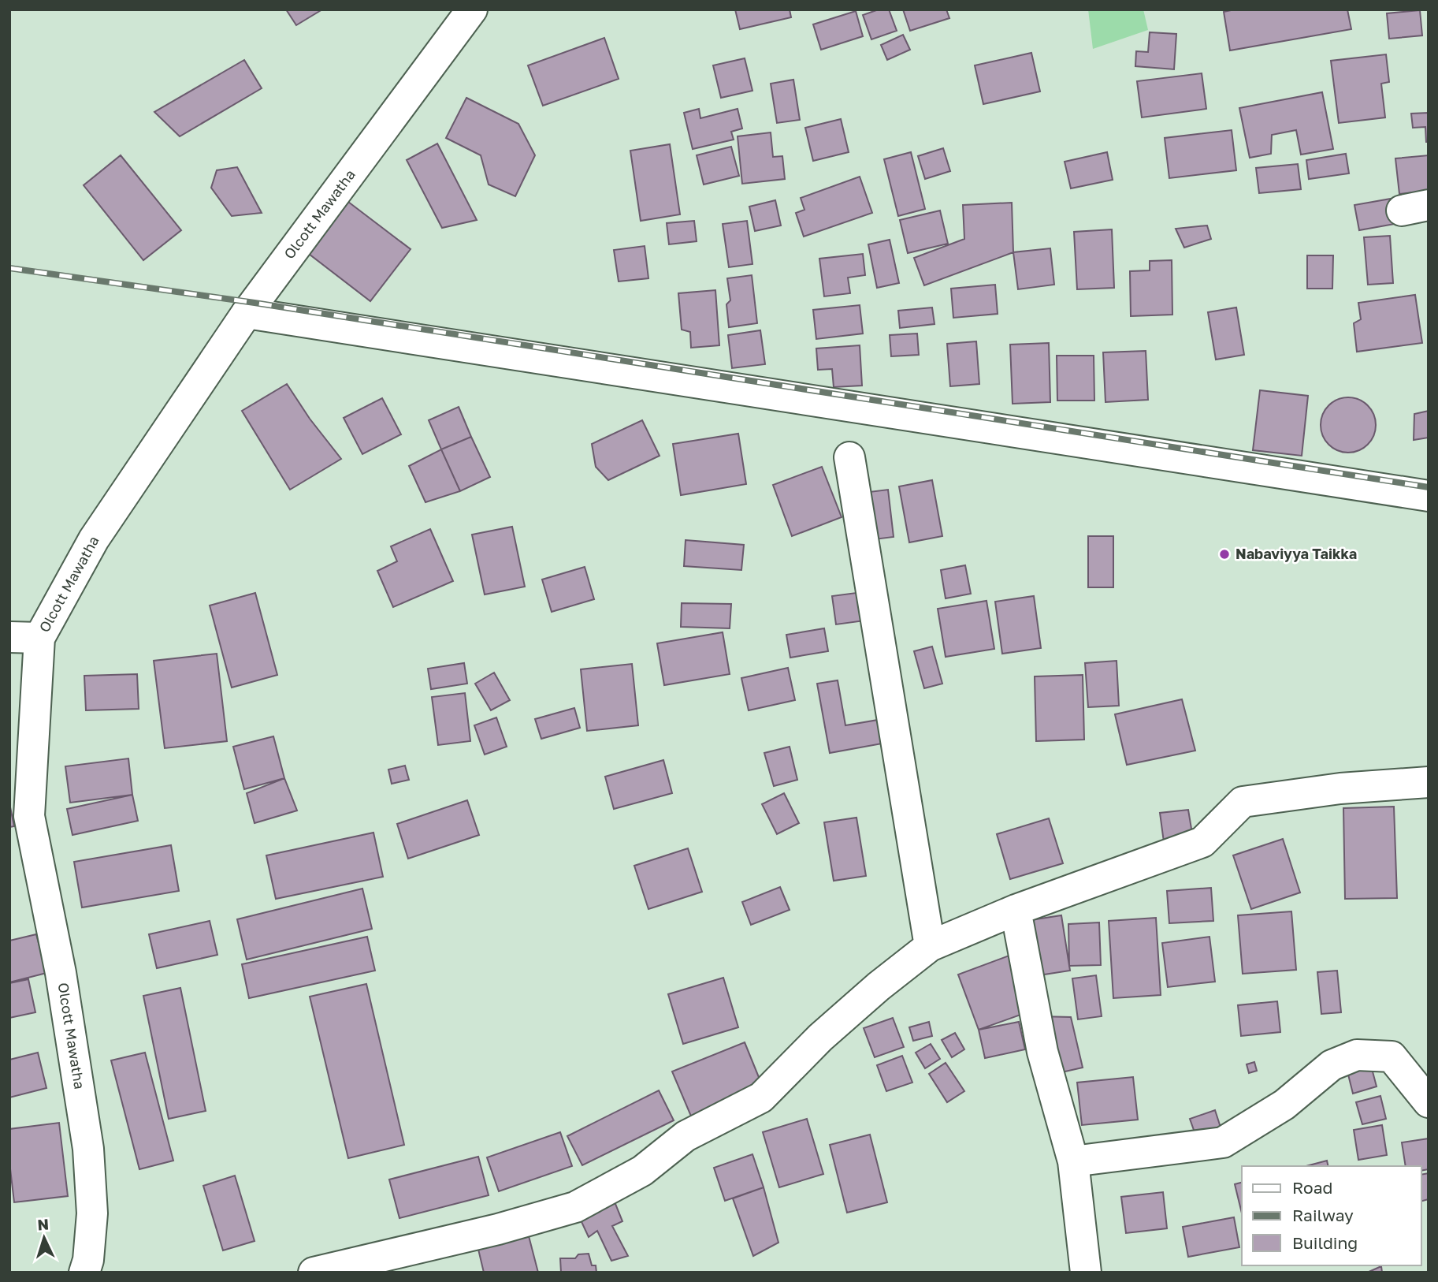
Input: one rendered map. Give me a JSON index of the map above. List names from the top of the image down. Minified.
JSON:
{"streets":{"street":["Olcott Mawatha"]},"places":["Nabaviyya Taikka"],"legend":["Road","Railway","Building"],"north":"top"}
